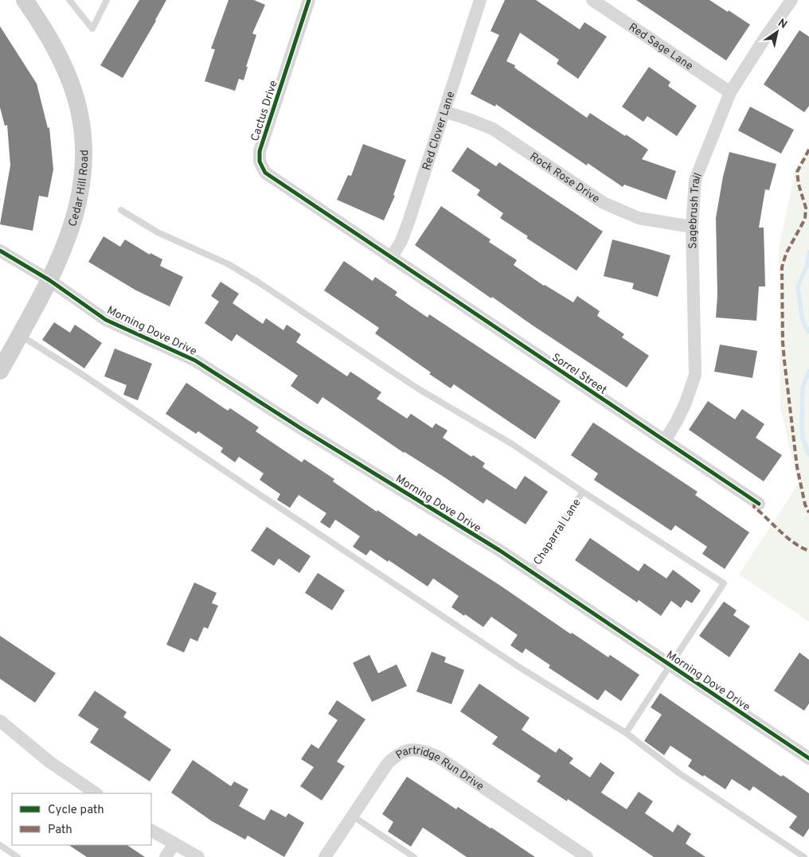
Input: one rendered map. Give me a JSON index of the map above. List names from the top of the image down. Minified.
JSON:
{"streets":{"street":["Red Sage Lane","Cactus Drive","Red Clover Lane","Rock Rose Drive","Cedar Hill Road","Sagebrush Trail","Morning Dove Drive","Sorrel Street","Partridge Run Drive"],"lane":["Chaparral Lane"]},"crossings":[["Red Sage Lane","Sagebrush Trail"],["Cactus Drive","Red Clover Lane"],["Cactus Drive","Sorrel Street"],["Red Clover Lane","Rock Rose Drive"],["Red Clover Lane","Sorrel Street"],["Rock Rose Drive","Sagebrush Trail"],["Cedar Hill Road","Morning Dove Drive"],["Sagebrush Trail","Sorrel Street"],["Morning Dove Drive","Chaparral Lane"]],"legend":["Cycle path","Path"],"north":"top right"}
